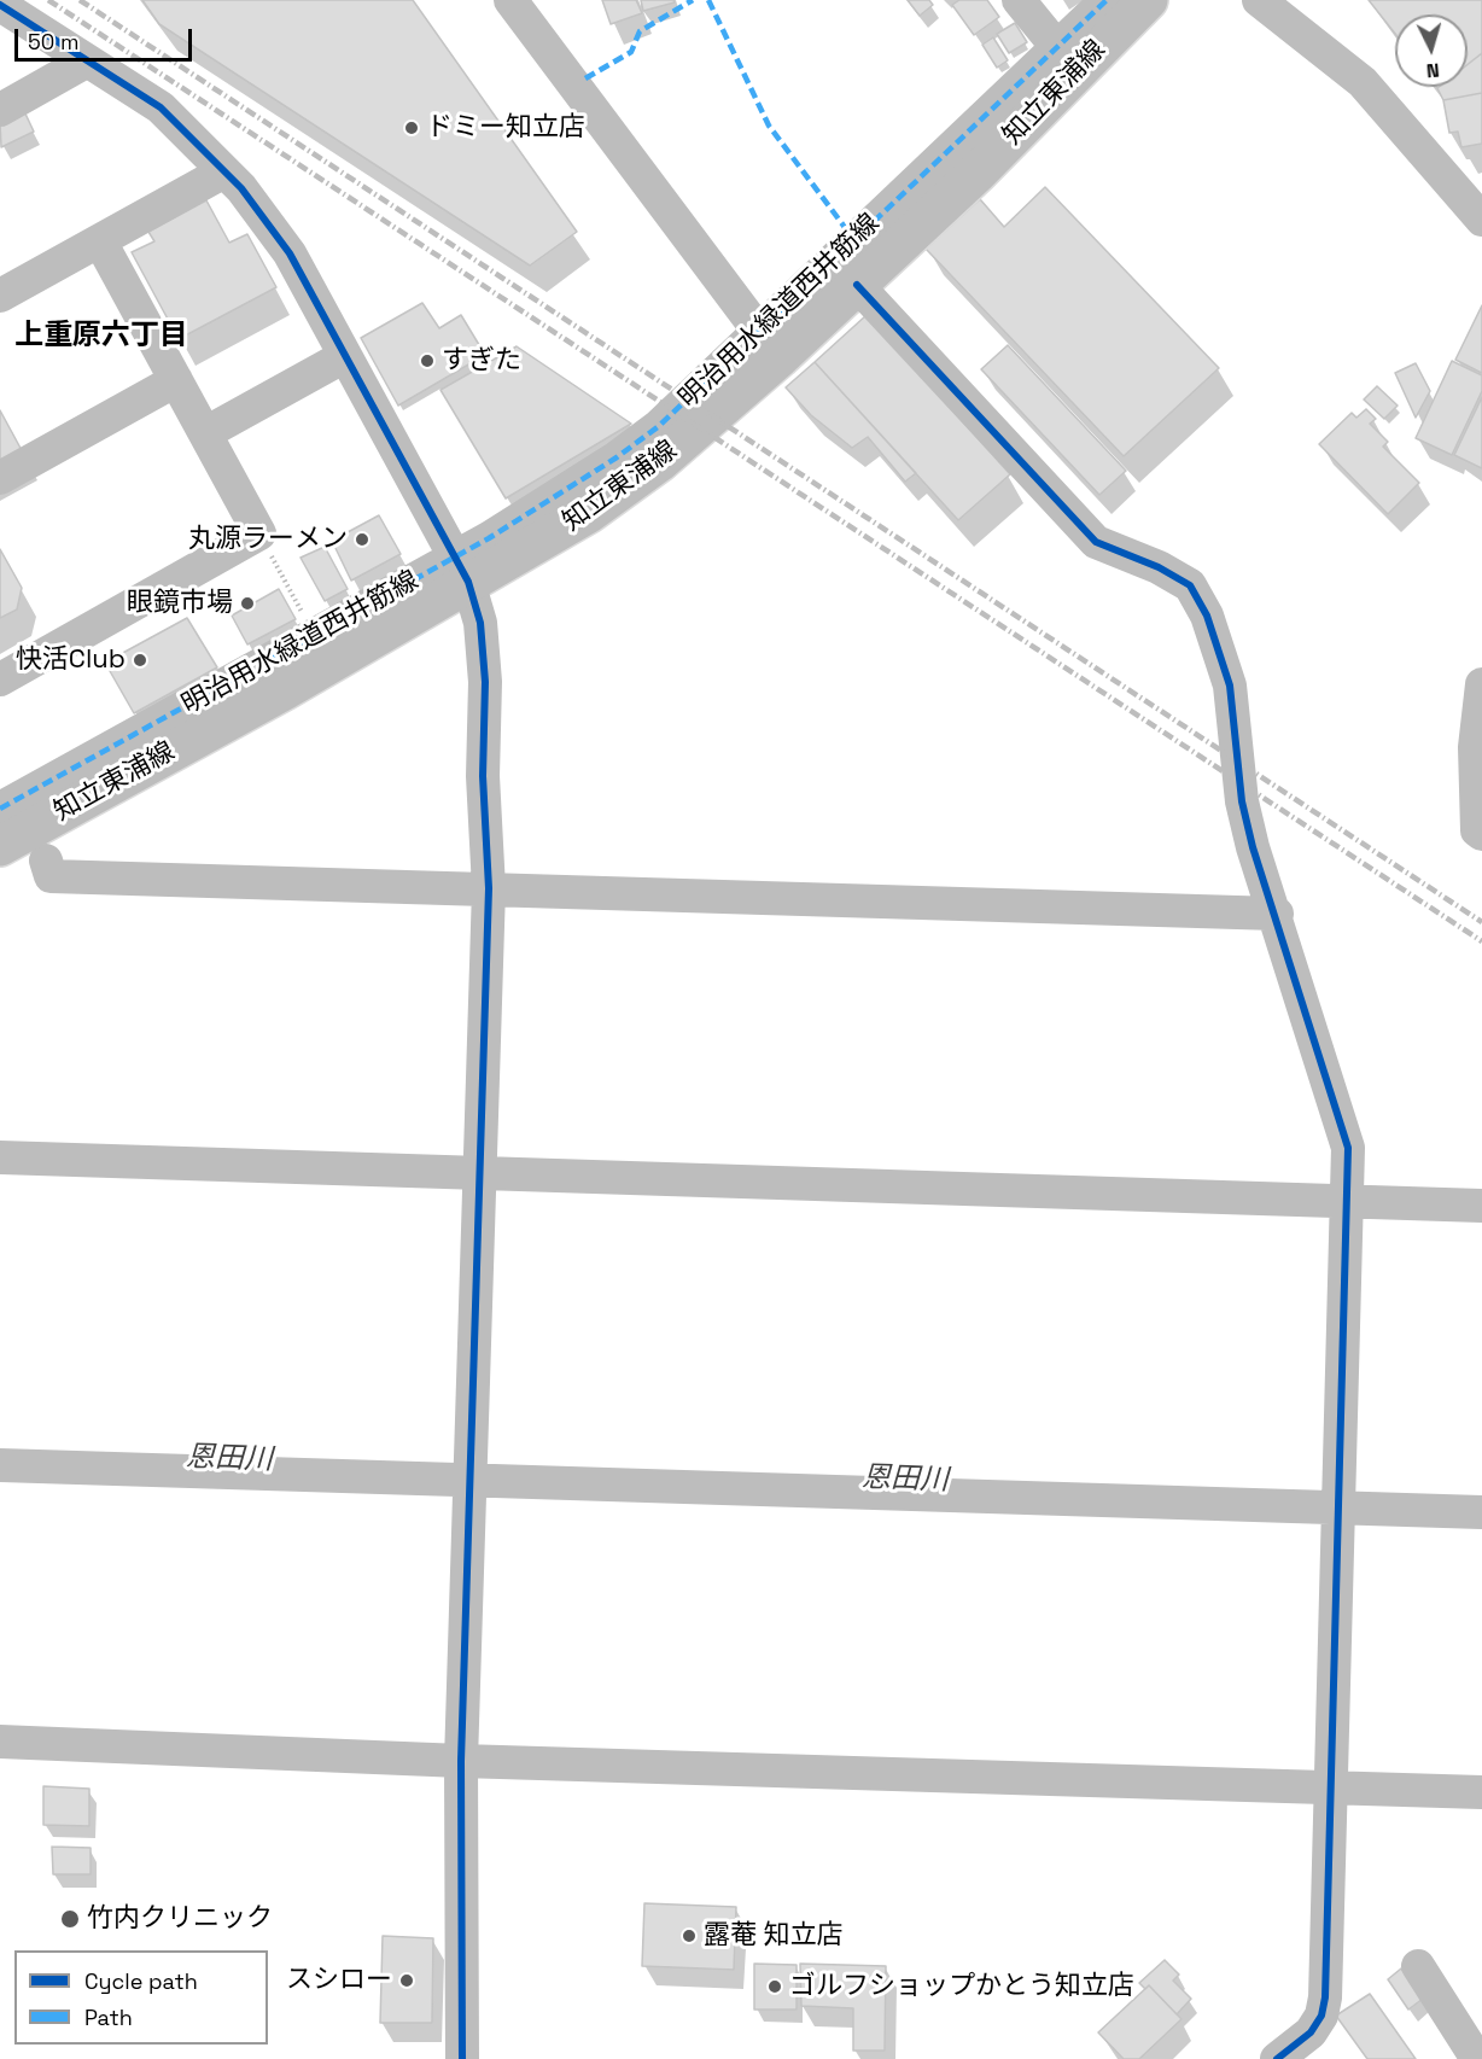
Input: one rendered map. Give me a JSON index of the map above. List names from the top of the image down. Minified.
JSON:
{"streets":{"main road":["知立東浦線"],"street":["明治用水緑道西井筋線"]},"crossings":[["知立東浦線","明治用水緑道西井筋線"]],"districts":["上重原六丁目"],"water":["恩田川"],"places":["ドミー知立店","すぎた","丸源ラーメン","眼鏡市場","快活Club","竹内クリニック","露菴 知立店","スシロー","ゴルフショップかとう知立店"],"legend":["Cycle path","Path"],"scale_bar":"50 m","north":"bottom"}
